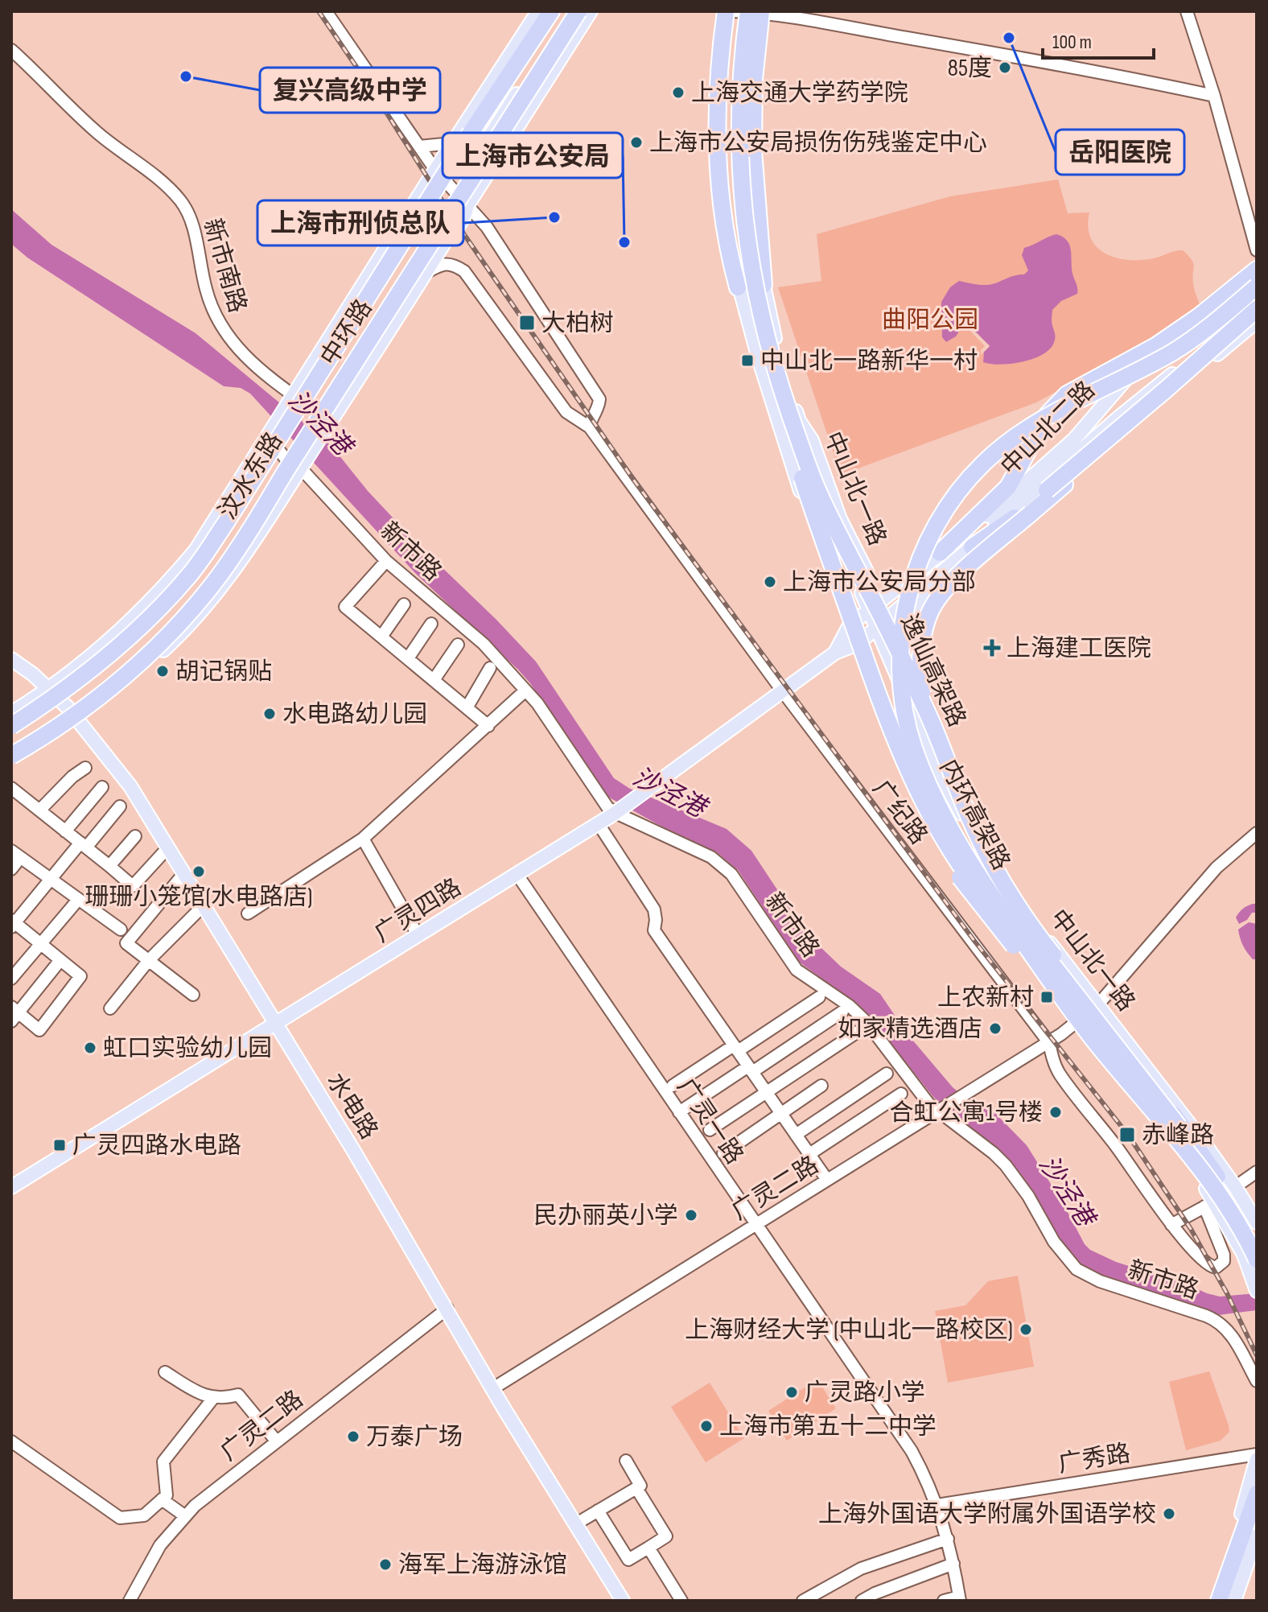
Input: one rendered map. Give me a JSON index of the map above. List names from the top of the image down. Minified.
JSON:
{"streets":{"highway":["中环路","逸仙高架路","内环高架路"],"main road":["中山北二路","汶水东路","中山北一路","广灵四路","水电路"],"street":["新市南路","新市路","广纪路","广灵一路","广灵二路","广秀路"]},"crossings":[["新市南路","汶水东路"],["中山北二路","中山北一路"],["中山北二路","广灵四路"],["汶水东路","新市路"],["汶水东路","广纪路"],["汶水东路","水电路"],["中山北一路","逸仙高架路"],["中山北一路","广纪路"],["中山北一路","内环高架路"],["中山北一路","广灵四路"],["中山北一路","广灵二路"],["新市路","广灵四路"],["新市路","广灵二路"],["逸仙高架路","内环高架路"],["广纪路","广灵四路"],["广纪路","广灵二路"],["广灵四路","水电路"],["广灵四路","广灵一路"],["水电路","广灵二路"],["广灵一路","广灵二路"],["广灵一路","广秀路"]],"water":["沙泾港"],"parks":["曲阳公园"],"places":{"other":["岳阳医院","85度","复兴高级中学","上海交通大学药学院","上海市公安局损伤伤残鉴定中心","上海市刑侦总队","上海市公安局","上海市公安局分部","胡记锅贴","水电路幼儿园","珊珊小笼馆(水电路店)","如家精选酒店","虹口实验幼儿园","合虹公寓1号楼","民办丽英小学","上海财经大学 (中山北一路校区)","广灵路小学","上海市第五十二中学","万泰广场","上海外国语大学附属外国语学校","海军上海游泳馆"],"transit":["大柏树","中山北一路新华一村","上农新村","赤峰路","广灵四路水电路"],"health":["上海建工医院"]},"scale_bar":"100 m"}
